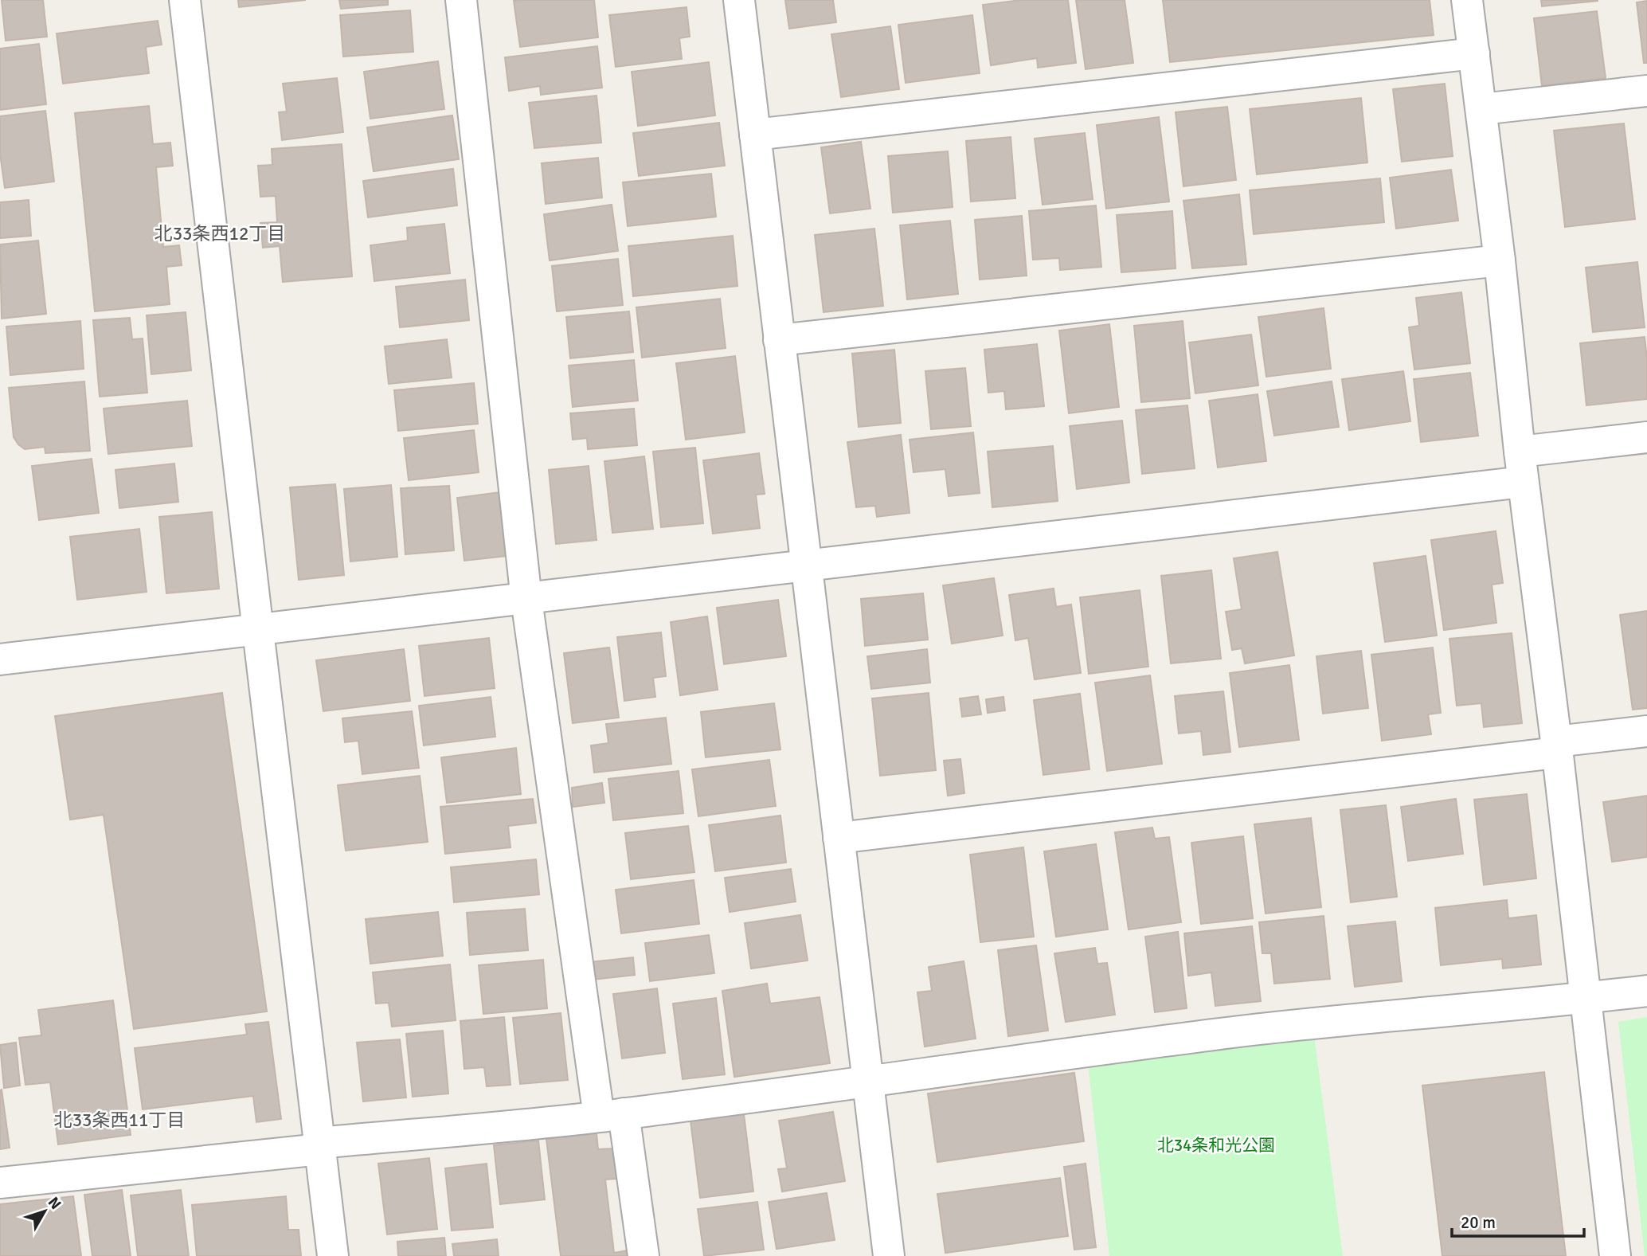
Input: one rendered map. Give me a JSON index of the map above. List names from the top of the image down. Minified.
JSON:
{"districts":["北33条西12丁目","北33条西11丁目"],"parks":["北34条和光公園"],"scale_bar":"20 m","north":"top right"}
